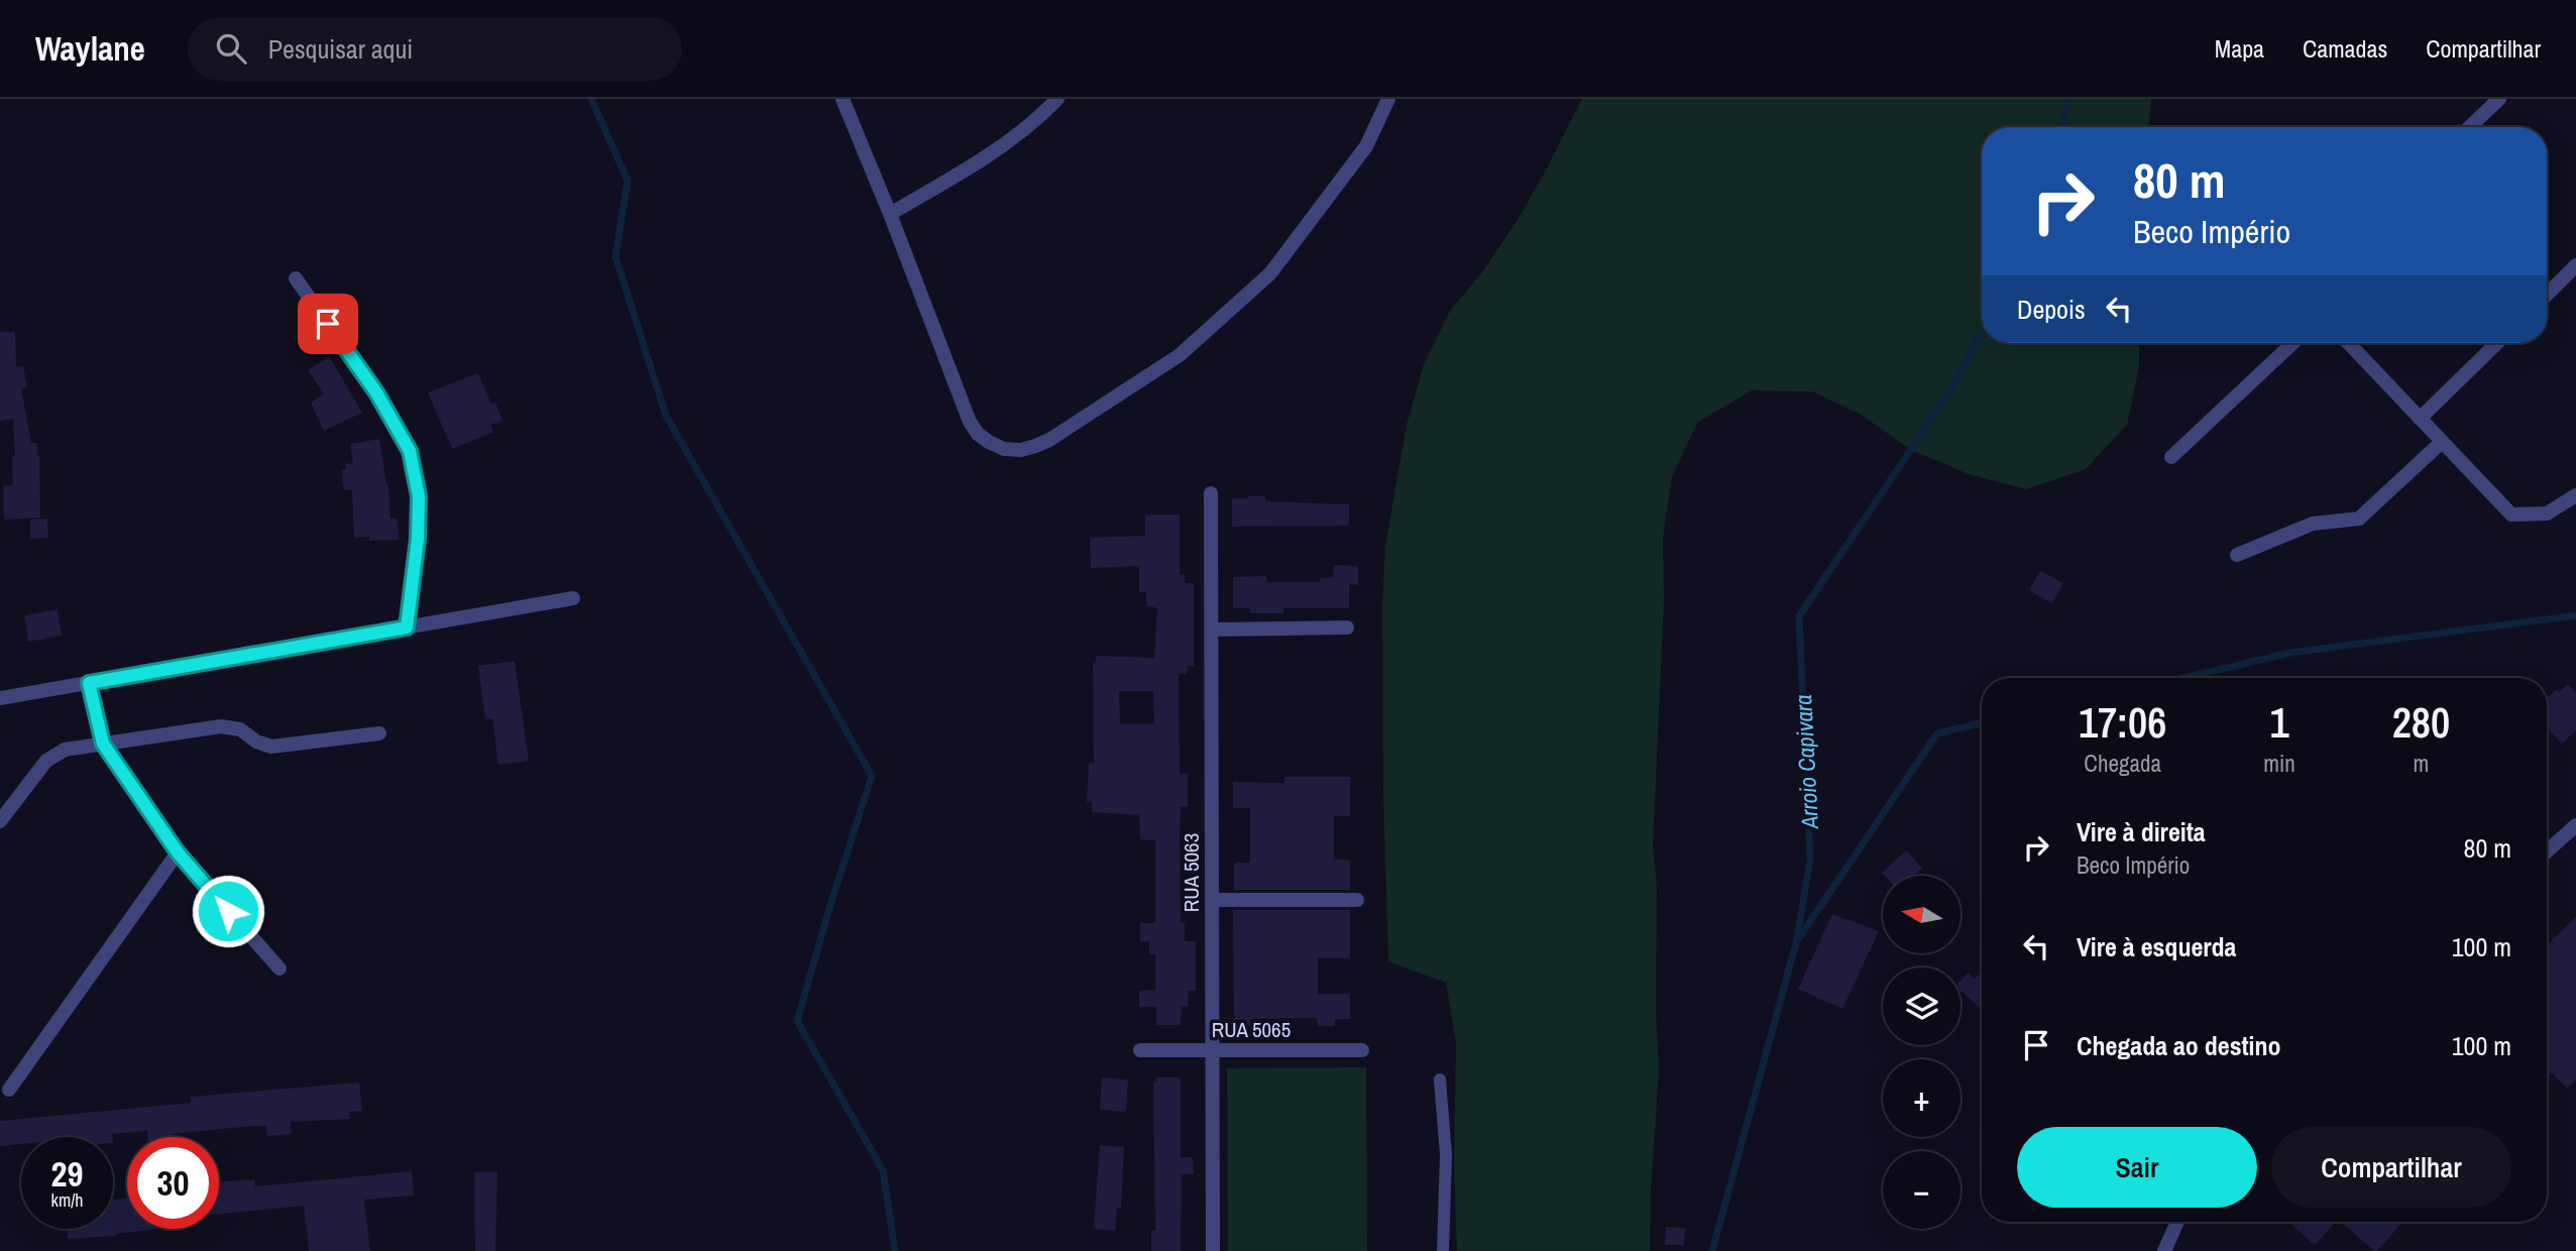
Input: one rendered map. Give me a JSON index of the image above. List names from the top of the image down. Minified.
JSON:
{"streets":{"street":["RUA 5063","RUA 5065"]},"crossings":[["RUA 5063","RUA 5065"]],"water":["Arroio Capivara"],"north":"left","page":{"header":"Waylane","search":"Pesquisar aqui","nav":["Mapa","Camadas","Compartilhar"],"turn":["80 m","Beco Império"],"then":"Depois","eta":["17:06","Chegada","1","min","280","m"],"list":[{"name":"Vire à direita","note":"Beco Império","value":"80 m"},{"name":"Vire à esquerda","value":"100 m"},{"name":"Chegada ao destino","value":"100 m"}],"map_buttons":["+","−"],"buttons":["Sair","Compartilhar"],"speed":"29 km/h","limit":"30"}}
